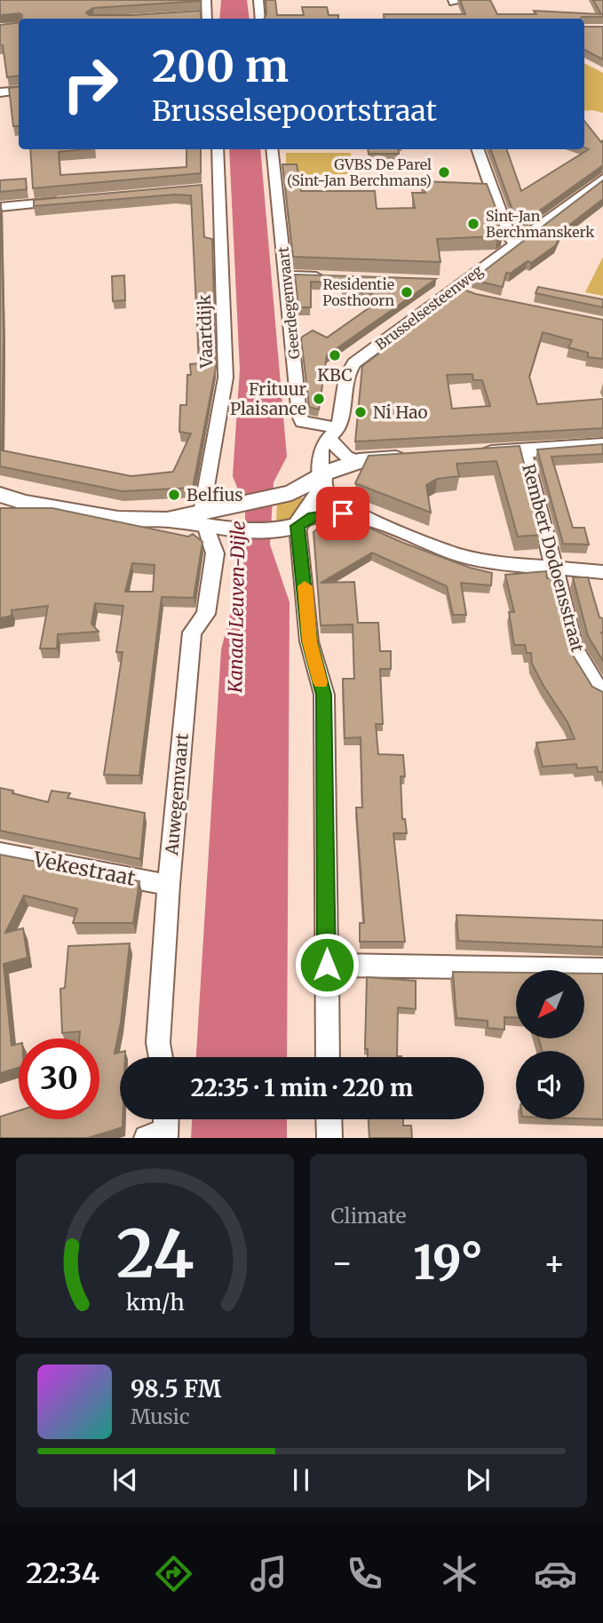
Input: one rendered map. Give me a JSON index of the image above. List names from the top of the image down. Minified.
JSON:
{"streets":{"street":["Geerdegemvaart","Brusselsesteenweg","Vaartdijk","Rembert Dodoensstraat","Auwegemvaart","Vekestraat"]},"crossings":[["Geerdegemvaart","Brusselsesteenweg"],["Vaartdijk","Auwegemvaart"],["Auwegemvaart","Vekestraat"]],"water":["Kanaal Leuven-Dijle"],"places":["GVBS De Parel (Sint-Jan Berchmans)","Sint-Jan Berchmanskerk","Residentie Posthoorn","KBC","Frituur Plaisance","Ni Hao","Belfius"],"north":"bottom left","page":{"turn":["200 m","Brusselsepoortstraat"],"limit":"30","trip":"22:35 · 1 min · 220 m","tile":"Climate","heat":["−","19°","+"],"song":["98.5 FM","Music"],"tabs":"22:34","gauge":["24","km/h"]}}
